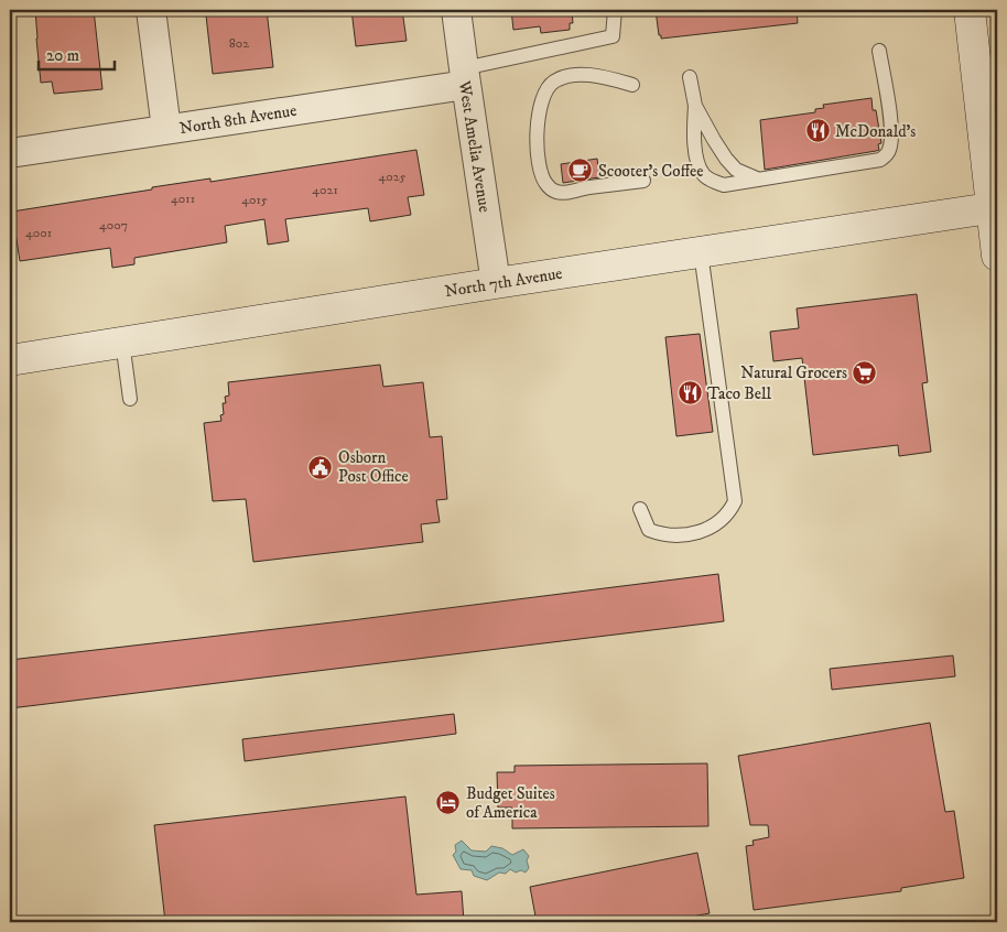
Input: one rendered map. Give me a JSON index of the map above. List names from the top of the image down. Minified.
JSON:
{"streets":{"main road":["North 7th Avenue"],"street":["North 8th Avenue","West Amelia Avenue"]},"crossings":[["North 8th Avenue","West Amelia Avenue"],["West Amelia Avenue","North 7th Avenue"]],"places":{"restaurant":["McDonald's","Taco Bell"],"cafe":["Scooter's Coffee"],"supermarket":["Natural Grocers"],"public building":["Osborn Post Office"],"hotel":["Budget Suites of America"]},"house_numbers":["802","4025","4021","4011","4015","4007","4001"],"scale_bar":"20 m"}
